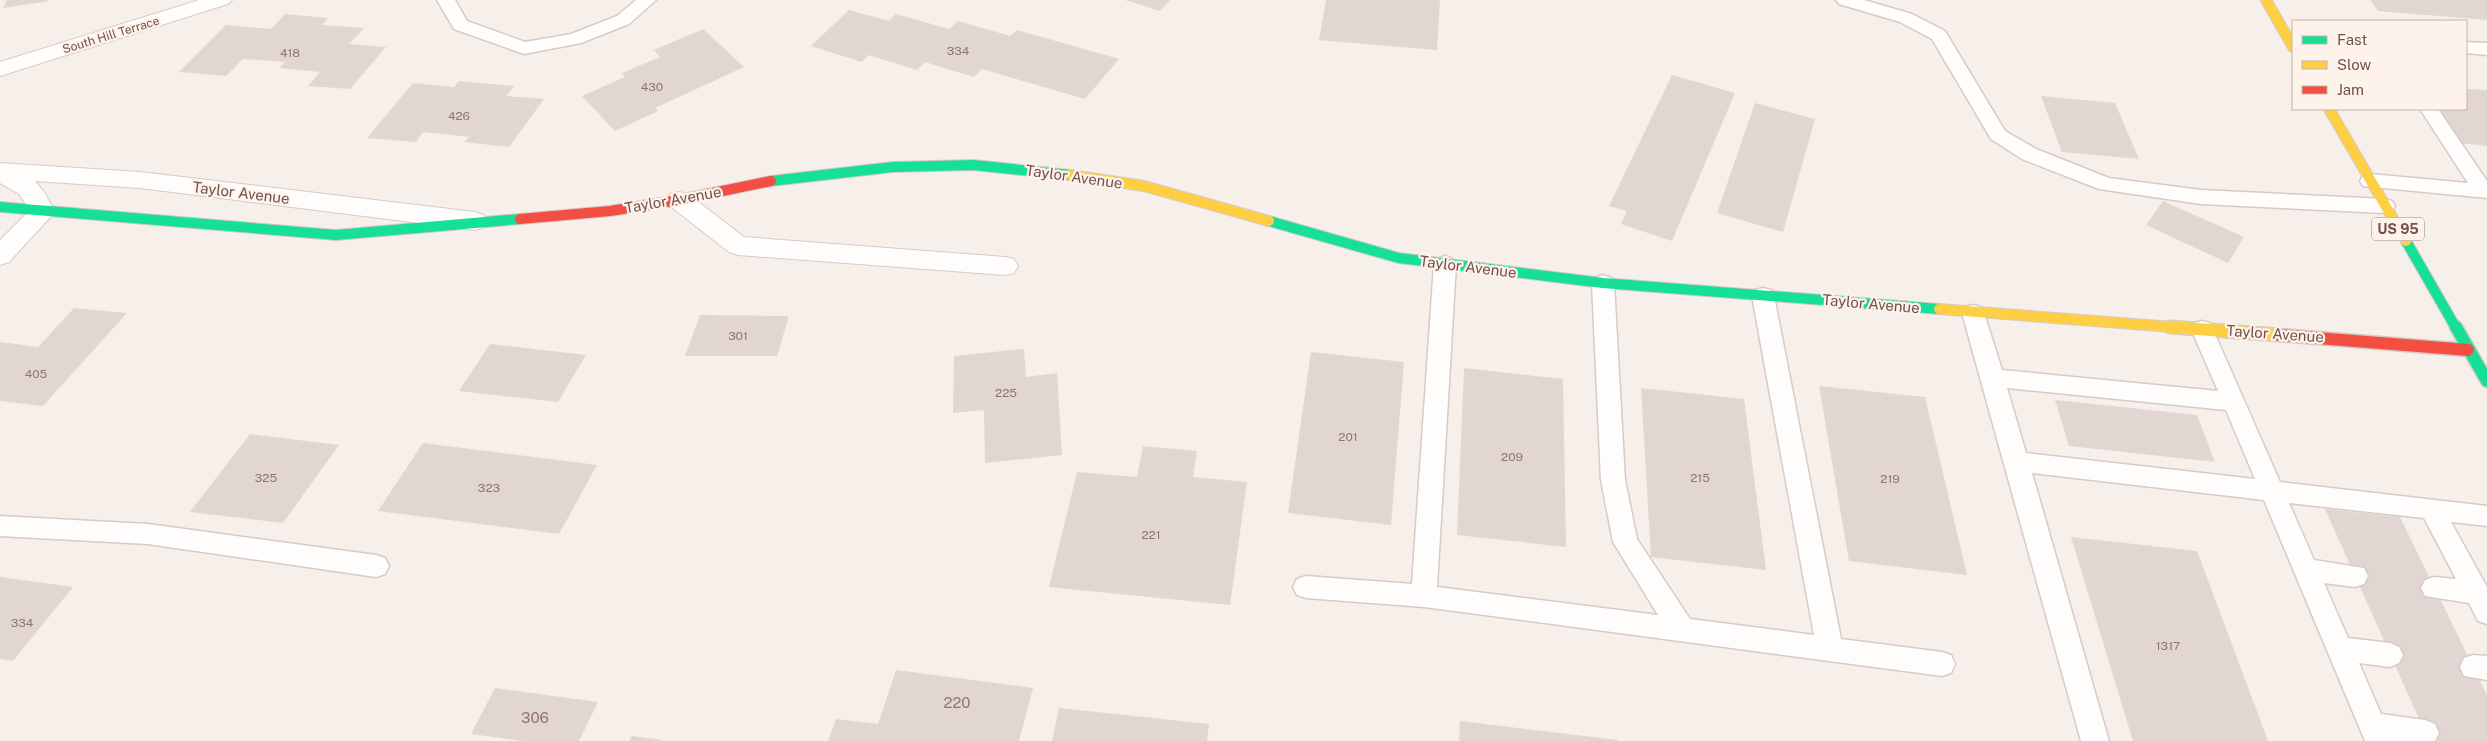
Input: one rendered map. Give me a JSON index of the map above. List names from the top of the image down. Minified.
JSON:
{"streets":{"main road":["Taylor Avenue","US 95"],"street":["South Hill Terrace"]},"crossings":[["Taylor Avenue","US 95"]],"house_numbers":["334","418","430","426","301","405","225","201","209","325","215","219","323","221","334","1317","220","306"],"legend":["Fast","Slow","Jam"]}
